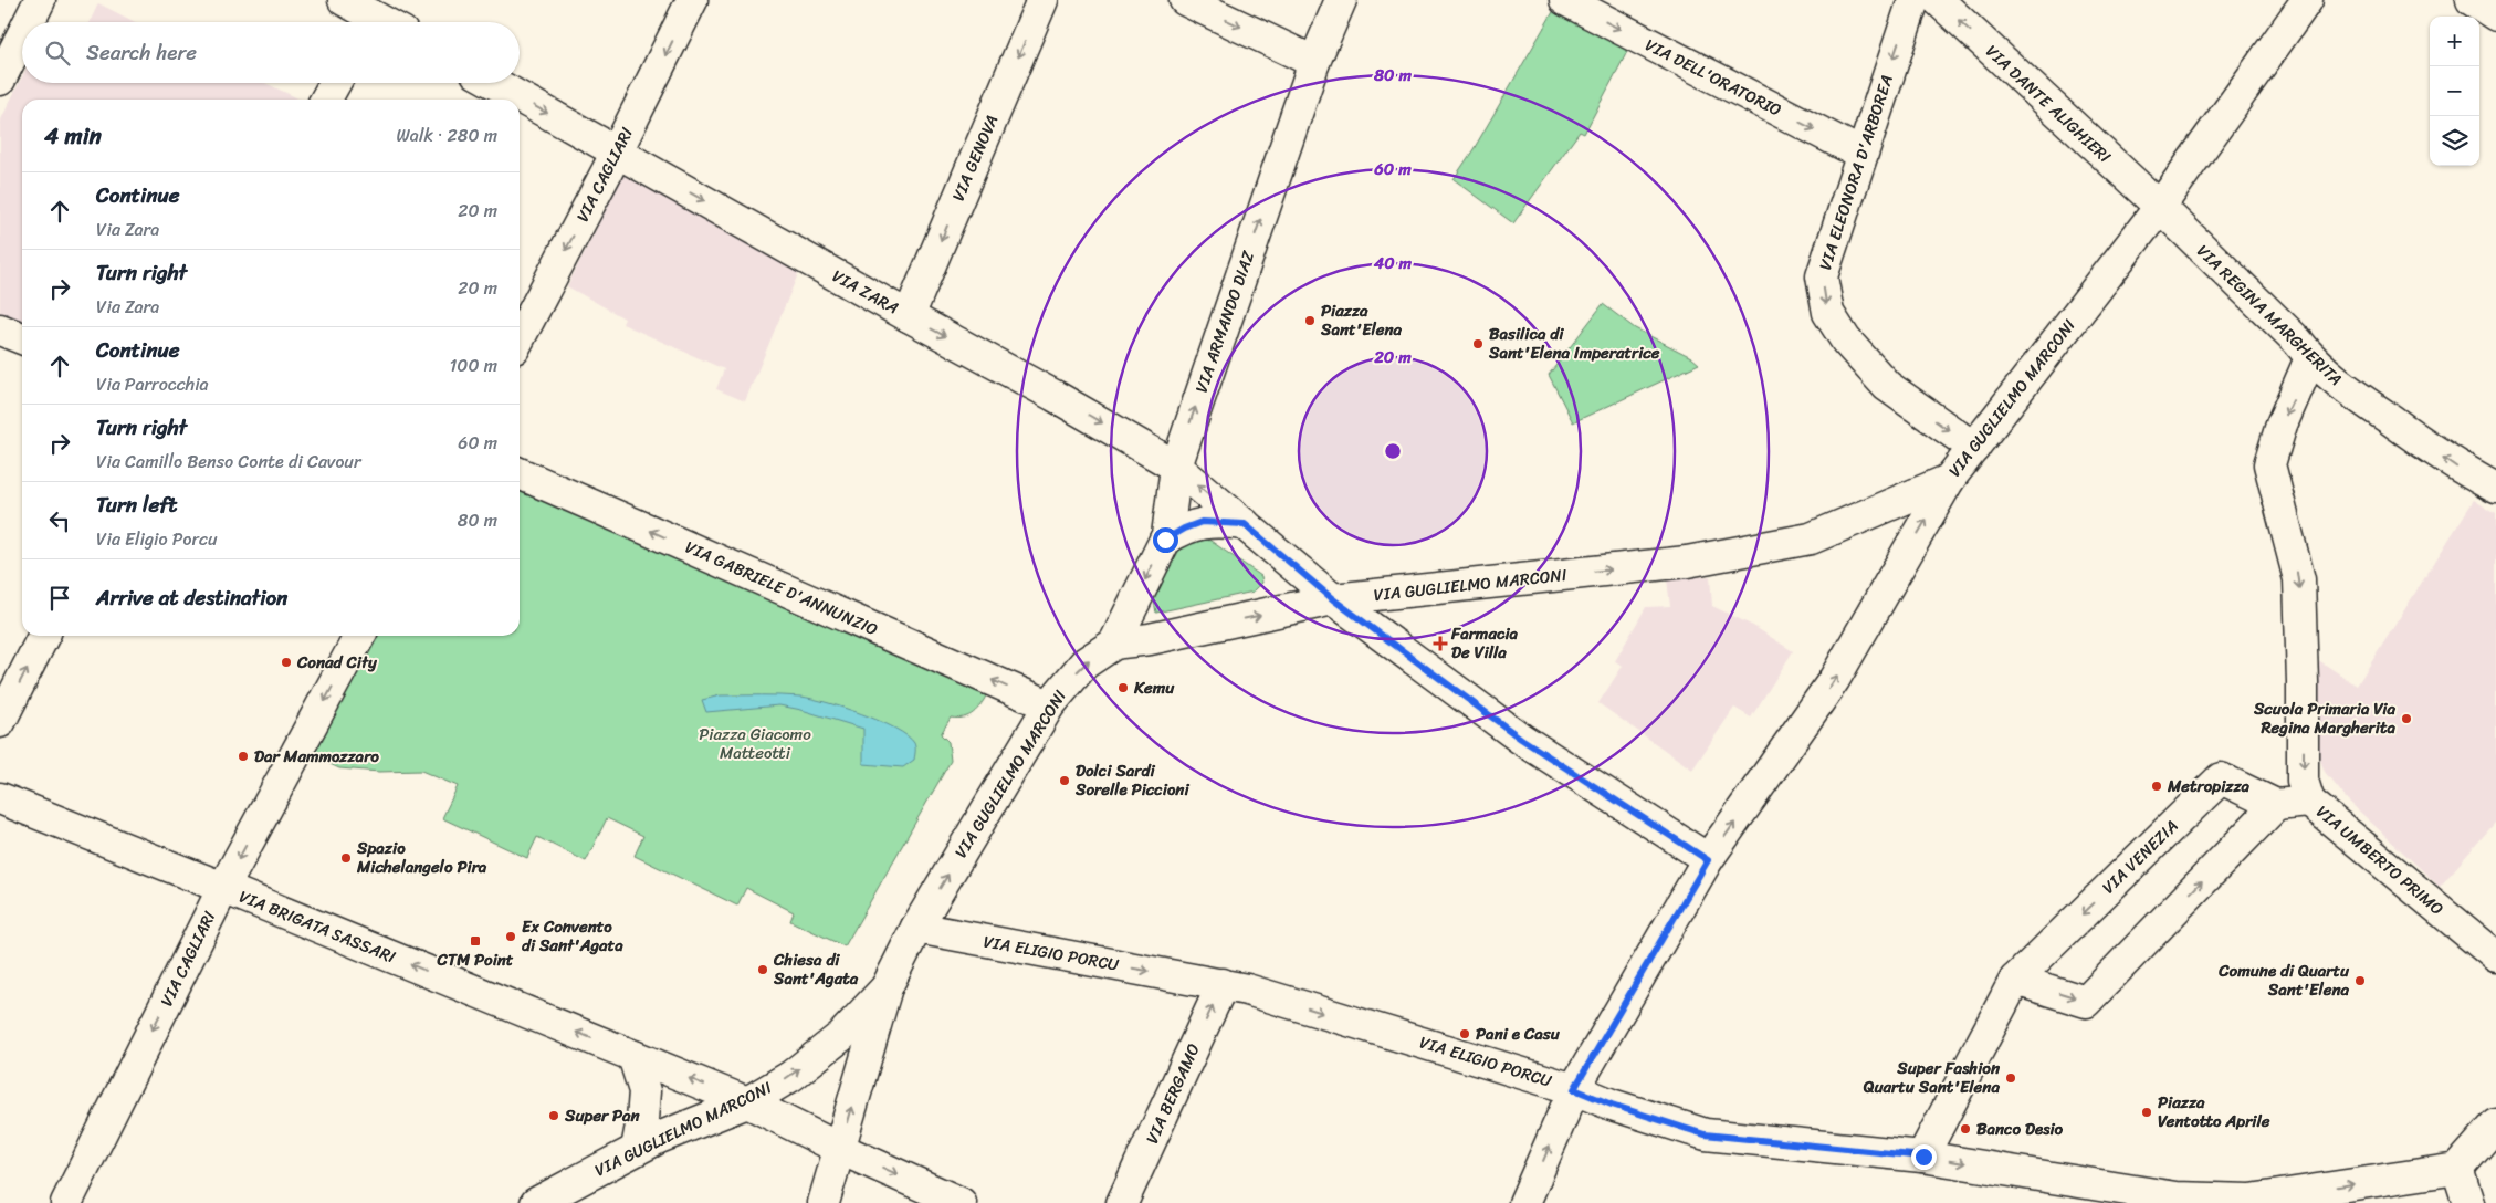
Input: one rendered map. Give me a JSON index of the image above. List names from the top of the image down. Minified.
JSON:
{"streets":{"street":["VIA DELL'ORATORIO","VIA DANTE ALIGHIERI","VIA GENOVA","VIA ELEONORA D'ARBOREA","VIA CAGLIARI","VIA ZARA","VIA REGINA MARGHERITA","VIA ARMANDO DIAZ","VIA GUGLIELMO MARCONI","VIA GABRIELE D'ANNUNZIO","VIA VENEZIA","VIA UMBERTO PRIMO","VIA BRIGATA SASSARI","VIA ELIGIO PORCU","VIA BERGAMO"]},"crossings":[["VIA DELL'ORATORIO","VIA ELEONORA D'ARBOREA"],["VIA DANTE ALIGHIERI","VIA REGINA MARGHERITA"],["VIA DANTE ALIGHIERI","VIA GUGLIELMO MARCONI"],["VIA GENOVA","VIA ZARA"],["VIA ELEONORA D'ARBOREA","VIA GUGLIELMO MARCONI"],["VIA CAGLIARI","VIA ZARA"],["VIA CAGLIARI","VIA BRIGATA SASSARI"],["VIA ZARA","VIA ARMANDO DIAZ"],["VIA ZARA","VIA GUGLIELMO MARCONI"],["VIA REGINA MARGHERITA","VIA GUGLIELMO MARCONI"],["VIA REGINA MARGHERITA","VIA UMBERTO PRIMO"],["VIA ARMANDO DIAZ","VIA GUGLIELMO MARCONI"],["VIA GUGLIELMO MARCONI","VIA GABRIELE D'ANNUNZIO"],["VIA GUGLIELMO MARCONI","VIA BRIGATA SASSARI"],["VIA GUGLIELMO MARCONI","VIA ELIGIO PORCU"],["VIA VENEZIA","VIA ELIGIO PORCU"],["VIA ELIGIO PORCU","VIA BERGAMO"]],"one_way":["VIA DELL'ORATORIO","VIA DANTE ALIGHIERI","VIA GENOVA","VIA ELEONORA D'ARBOREA","VIA CAGLIARI","VIA REGINA MARGHERITA","VIA GUGLIELMO MARCONI","VIA GABRIELE D'ANNUNZIO","VIA UMBERTO PRIMO","VIA ELIGIO PORCU","VIA BERGAMO"],"parks":["Piazza Giacomo Matteotti"],"places":{"other":["Piazza Sant'Elena","Basilica di Sant'Elena Imperatrice","Conad City","Kemu","Scuola Primaria Via Regina Margherita","Dar Mammozzaro","Dolci Sardi Sorelle Piccioni","Metropizza","Spazio Michelangelo Pira","Ex Convento di Sant'Agata","Chiesa di Sant'Agata","Comune di Quartu Sant'Elena","Pani e Casu","Super Fashion Quartu Sant'Elena","Piazza Ventotto Aprile","Super Pan","Banco Desio"],"health":["Farmacia De Villa"],"transit":["CTM Point"]},"page":{"map_buttons":["+","−"],"search":"Search here","heading":["4 min","Walk · 280 m"],"list":[["Continue","Via Zara","20 m"],["Turn right","Via Zara","20 m"],["Continue","Via Parrocchia","100 m"],["Turn right","Via Camillo Benso Conte di Cavour","60 m"],["Turn left","Via Eligio Porcu","80 m"],"Arrive at destination"]},"rings":["80 m","60 m","40 m","20 m"]}
